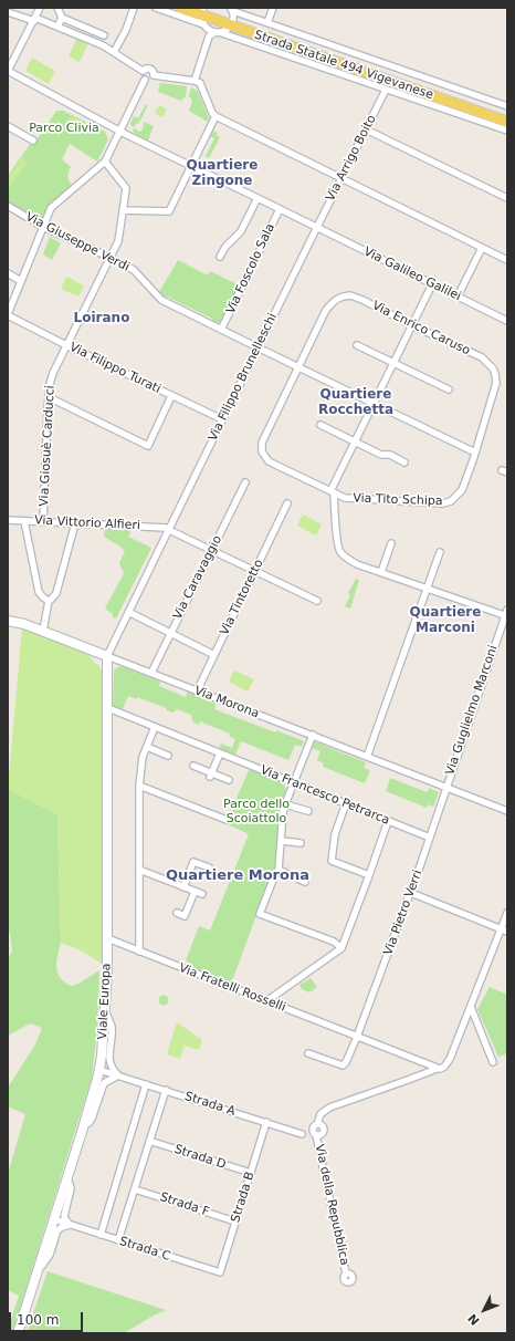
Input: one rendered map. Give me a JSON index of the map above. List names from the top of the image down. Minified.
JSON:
{"streets":{"main road":["Strada Statale 494 Vigevanese","Via Morona","Viale Europa"],"street":["Via Arrigo Boito","Via Giuseppe Verdi","Via Foscolo Sala","Via Galileo Galilei","Via Enrico Caruso","Via Filippo Turati","Via Filippo Brunelleschi","Via Giosuè Carducci","Via Tito Schipa","Via Vittorio Alfieri","Via Caravaggio","Via Tintoretto","Via Guglielmo Marconi","Via Francesco Petrarca","Via Pietro Verri","Via Fratelli Rosselli","Strada A","Strada D","Strada B","Strada F","Via della Repubblica","Strada C"]},"crossings":[["Via Arrigo Boito","Via Galileo Galilei"],["Via Arrigo Boito","Via Filippo Brunelleschi"],["Via Giuseppe Verdi","Via Foscolo Sala"],["Via Giuseppe Verdi","Via Enrico Caruso"],["Via Giuseppe Verdi","Via Filippo Brunelleschi"],["Via Giuseppe Verdi","Via Giosuè Carducci"],["Via Giuseppe Verdi","Via Tito Schipa"],["Via Foscolo Sala","Via Galileo Galilei"],["Via Galileo Galilei","Via Filippo Brunelleschi"],["Via Enrico Caruso","Via Tito Schipa"],["Via Filippo Turati","Via Filippo Brunelleschi"],["Via Filippo Turati","Via Giosuè Carducci"],["Via Filippo Brunelleschi","Via Vittorio Alfieri"],["Via Filippo Brunelleschi","Via Morona"],["Via Filippo Brunelleschi","Viale Europa"],["Via Giosuè Carducci","Via Vittorio Alfieri"],["Via Caravaggio","Via Morona"],["Via Tintoretto","Via Morona"],["Via Morona","Via Guglielmo Marconi"],["Via Morona","Via Pietro Verri"],["Via Morona","Viale Europa"],["Via Guglielmo Marconi","Via Pietro Verri"],["Via Francesco Petrarca","Via Pietro Verri"],["Via Francesco Petrarca","Viale Europa"],["Via Pietro Verri","Via Fratelli Rosselli"],["Via Fratelli Rosselli","Viale Europa"],["Via Fratelli Rosselli","Via della Repubblica"],["Viale Europa","Strada A"],["Viale Europa","Strada C"],["Strada A","Strada B"],["Strada D","Strada B"],["Strada B","Strada F"],["Strada B","Strada C"]],"districts":["Quartiere Zingone","Loirano","Quartiere Rocchetta","Quartiere Marconi","Quartiere Morona"],"parks":["Parco Clivia","Parco dello Scoiattolo"],"scale_bar":"100 m","north":"bottom left"}
